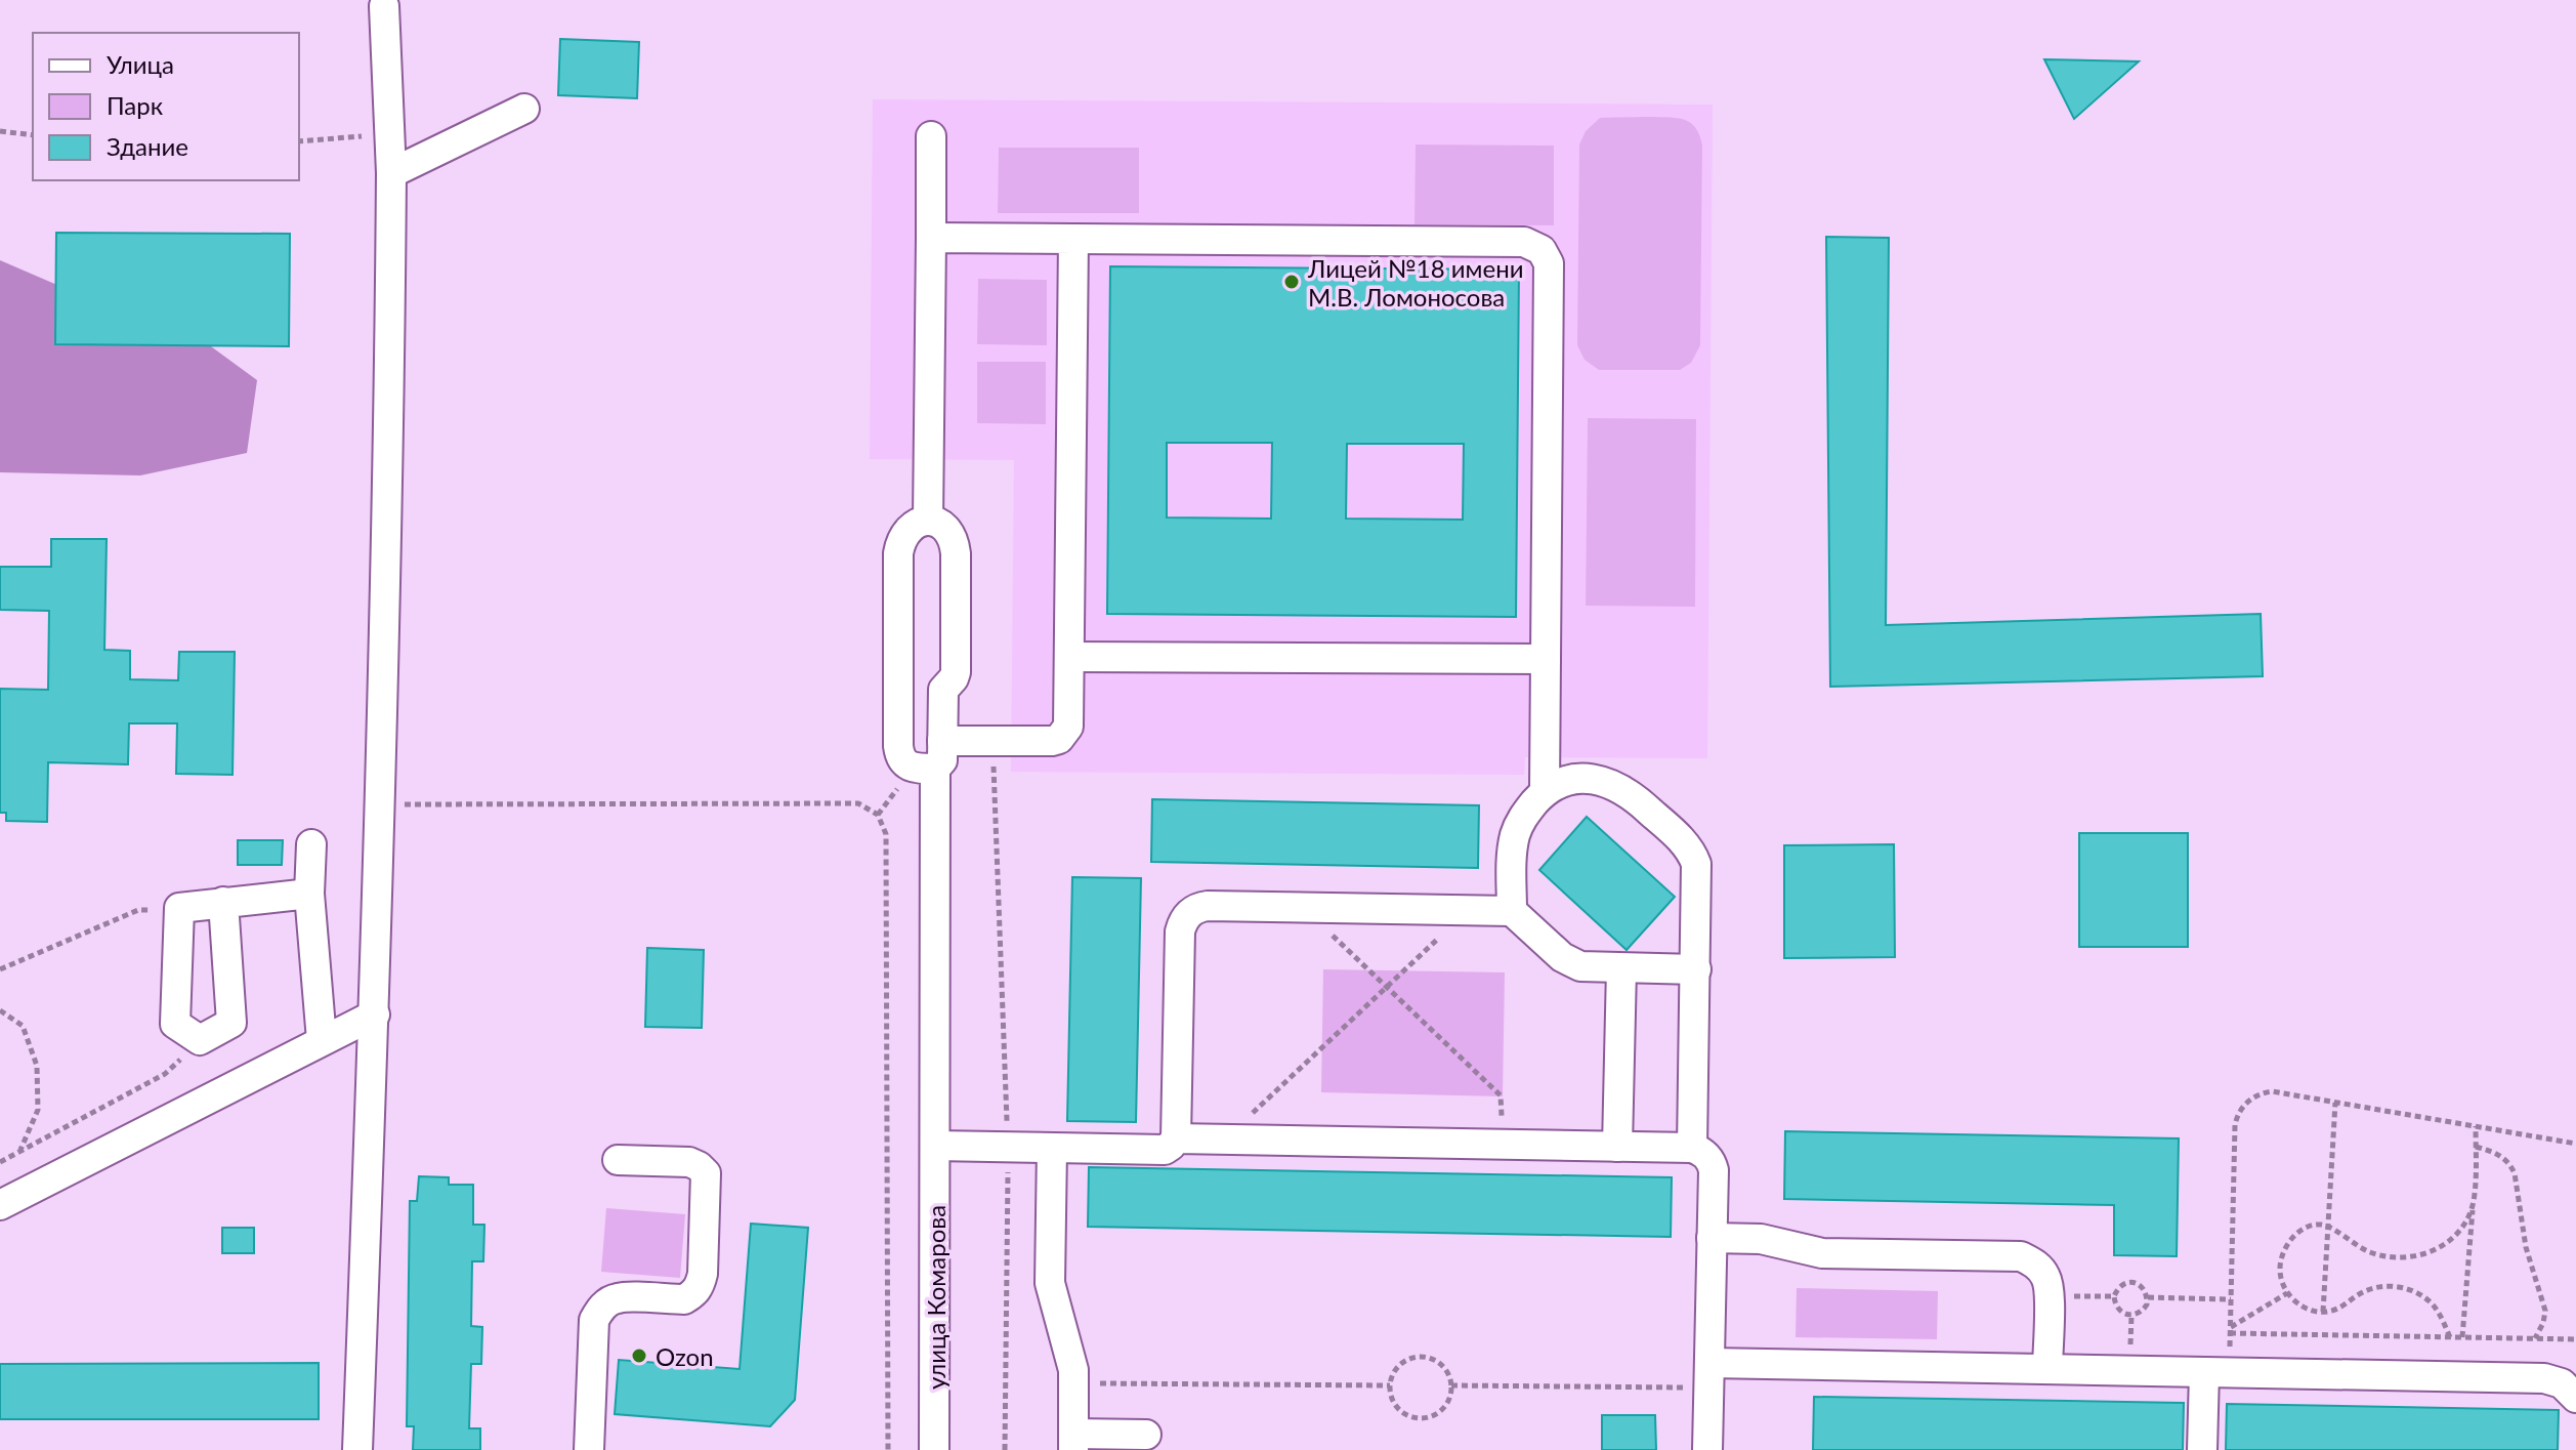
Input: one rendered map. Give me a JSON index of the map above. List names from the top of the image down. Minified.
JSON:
{"streets":{"street":["улица Комарова"]},"places":["Лицей №18 имени М.В. Ломоносова","Ozon"],"legend":["Улица","Парк","Здание"]}
